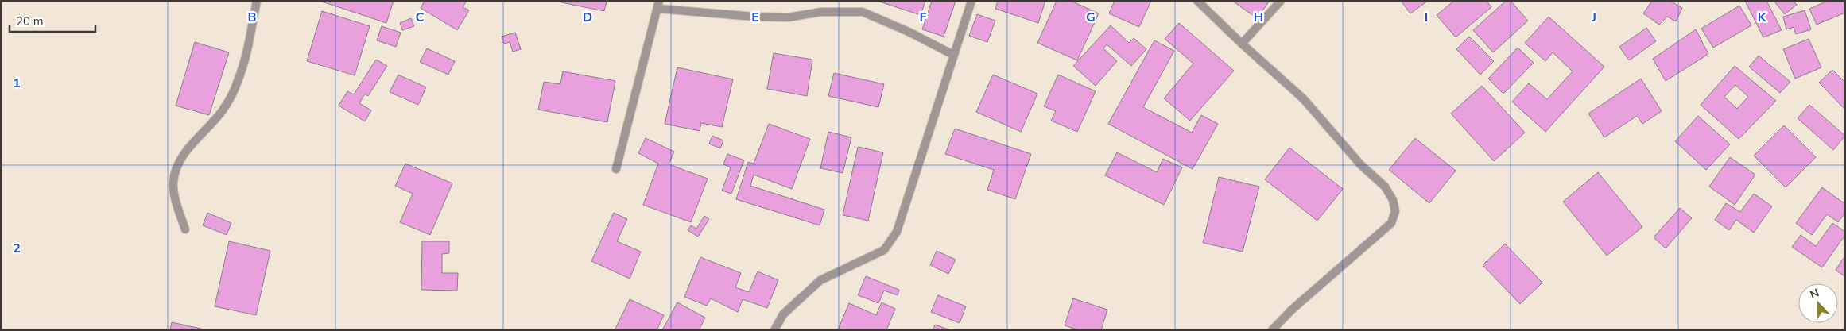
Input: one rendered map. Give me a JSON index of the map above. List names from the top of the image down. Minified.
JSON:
{"scale_bar":"20 m","north":"top","grid":{"columns":["B","C","D","E","F","G","H","I","J","K"],"rows":["1","2"]}}
